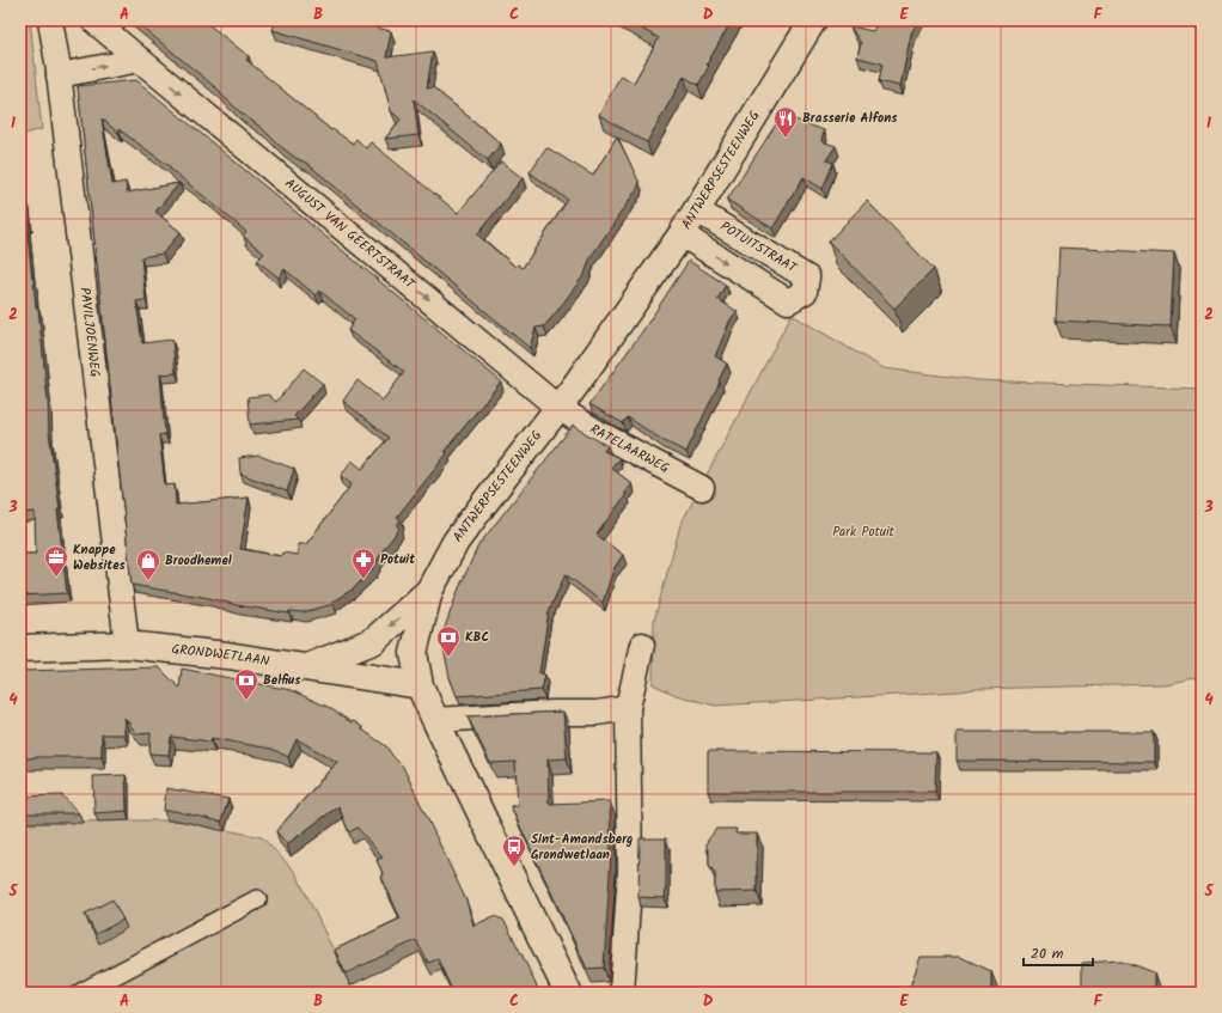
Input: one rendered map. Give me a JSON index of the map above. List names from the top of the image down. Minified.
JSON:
{"streets":{"main road":["ANTWERPSESTEENWEG","GRONDWETLAAN"],"street":["AUGUST VAN GEERTSTRAAT","POTUITSTRAAT","PAVILJOENWEG","RATELAARWEG"]},"crossings":[["ANTWERPSESTEENWEG","AUGUST VAN GEERTSTRAAT"],["ANTWERPSESTEENWEG","POTUITSTRAAT"],["ANTWERPSESTEENWEG","RATELAARWEG"],["ANTWERPSESTEENWEG","GRONDWETLAAN"],["AUGUST VAN GEERTSTRAAT","RATELAARWEG"],["PAVILJOENWEG","GRONDWETLAAN"]],"one_way":["AUGUST VAN GEERTSTRAAT"],"parks":["Park Potuit"],"places":{"restaurant":["Brasserie Alfons"],"office":["Knappe Websites"],"pharmacy":["Potuit"],"shop":["Broodhemel"],"bank":["KBC","Belfius"],"bus stop":["Sint-Amandsberg Grondwetlaan"]},"scale_bar":"20 m","grid":{"columns":["A","B","C","D","E","F"],"rows":["1","2","3","4","5"]}}
